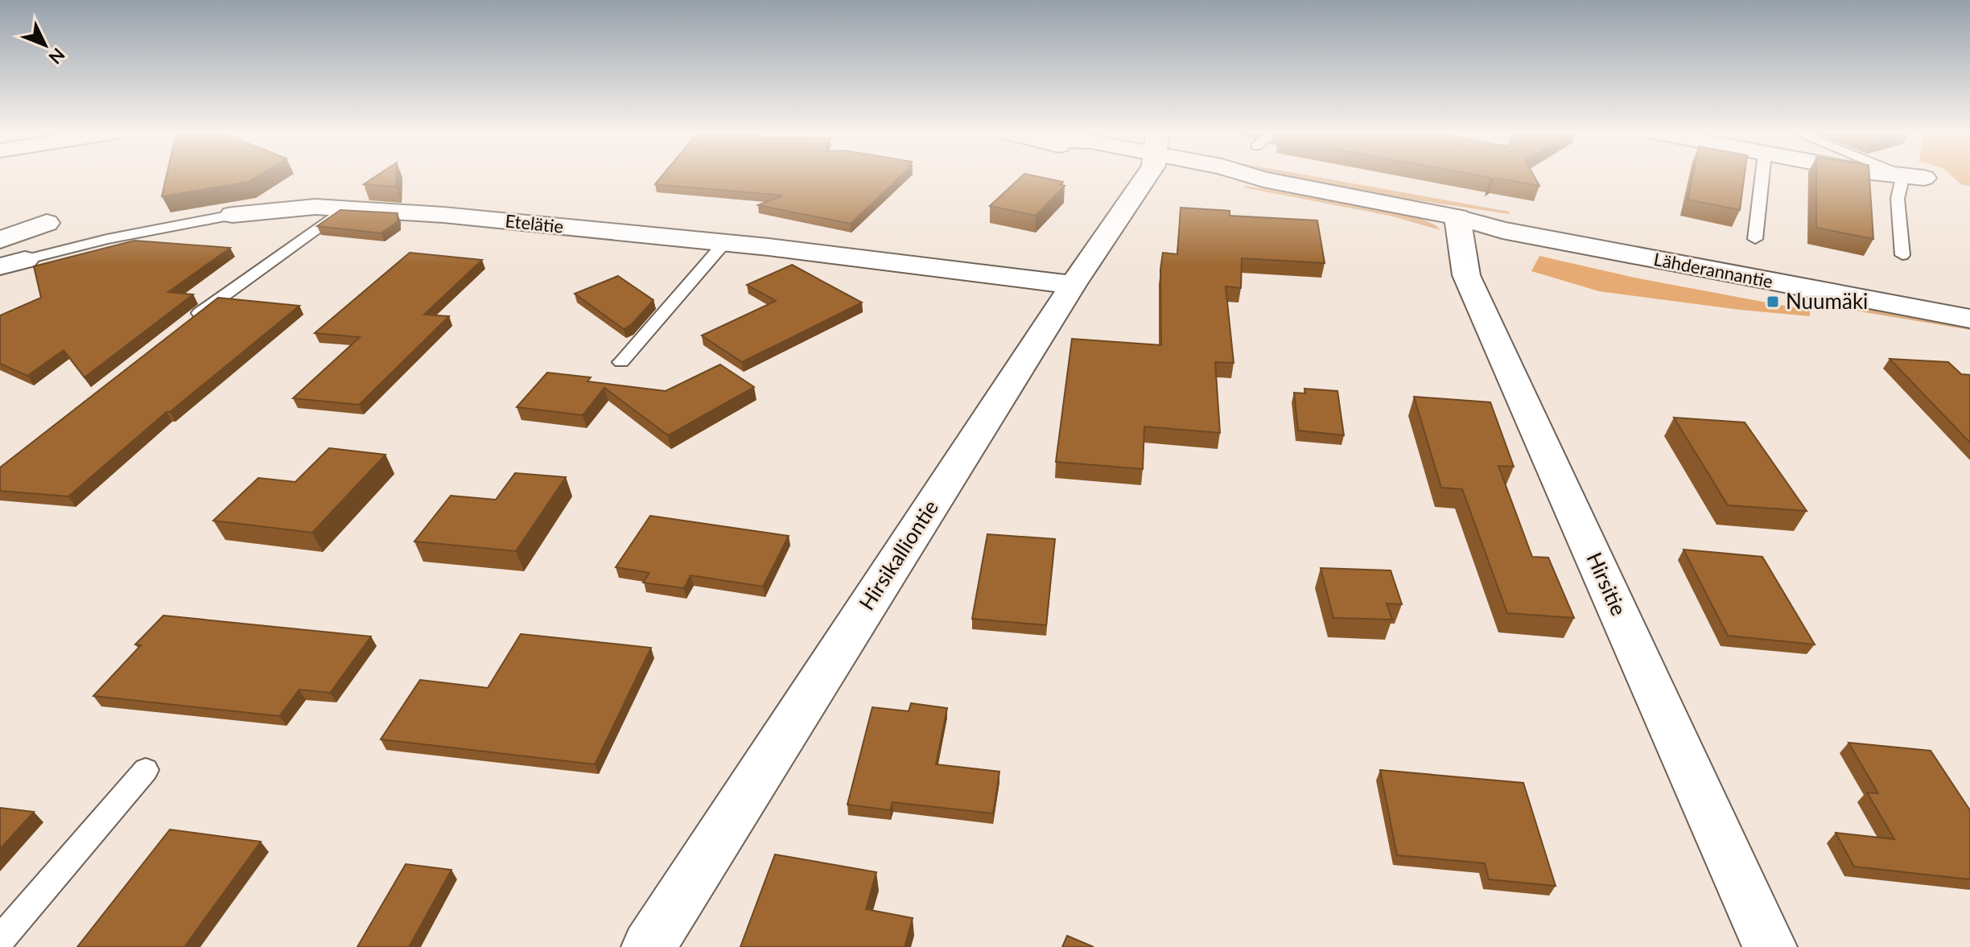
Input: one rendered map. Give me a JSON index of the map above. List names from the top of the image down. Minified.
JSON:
{"streets":{"street":["Etelätie","Lähderannantie","Hirsikalliontie","Hirsitie"]},"crossings":[["Etelätie","Hirsikalliontie"],["Lähderannantie","Hirsitie"]],"places":{"transit":["Nuumäki"]},"north":"bottom right"}
